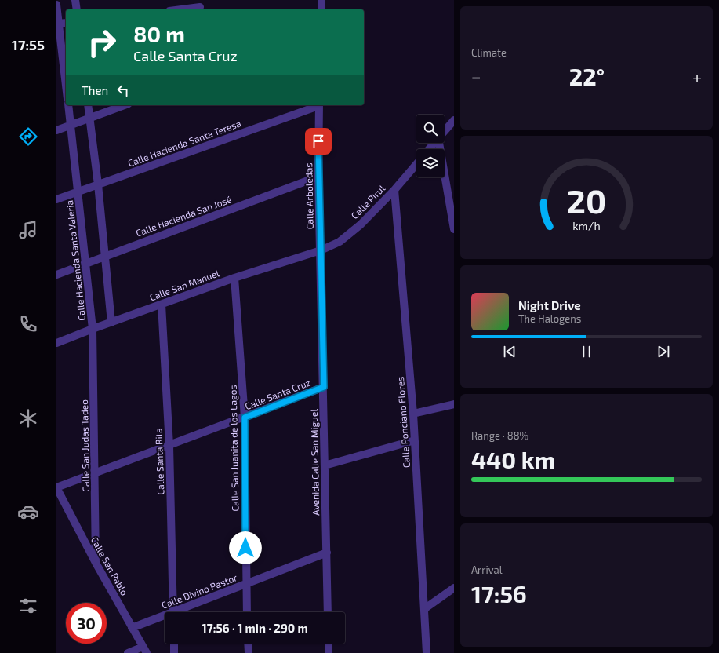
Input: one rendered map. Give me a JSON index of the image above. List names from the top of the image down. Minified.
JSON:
{"streets":{"street":["Calle Hacienda Santa Teresa","Calle Arboledas","Calle Pirul","Calle Hacienda San José","Calle Hacienda Santa Valeria","Calle San Manuel","Calle Santa Cruz","Calle Ponciano Flores","Calle San Judas Tadeo","Calle San Juanita de los Lagos","Calle Santa Rita","Avenida Calle San Miguel","Calle San Pablo","Calle Divino Pastor"]},"crossings":[["Calle Hacienda Santa Teresa","Calle Arboledas"],["Calle Hacienda Santa Teresa","Calle Hacienda Santa Valeria"],["Calle Arboledas","Calle Pirul"],["Calle Arboledas","Calle Hacienda San José"],["Calle Arboledas","Calle San Manuel"],["Calle Arboledas","Avenida Calle San Miguel"],["Calle Pirul","Calle San Manuel"],["Calle Pirul","Calle Ponciano Flores"],["Calle Pirul","Avenida Calle San Miguel"],["Calle Hacienda San José","Calle Hacienda Santa Valeria"],["Calle Hacienda Santa Valeria","Calle San Manuel"],["Calle Hacienda Santa Valeria","Calle San Judas Tadeo"],["Calle San Manuel","Calle San Judas Tadeo"],["Calle San Manuel","Calle San Juanita de los Lagos"],["Calle San Manuel","Calle Santa Rita"],["Calle San Manuel","Avenida Calle San Miguel"],["Calle Santa Cruz","Calle San Judas Tadeo"],["Calle Santa Cruz","Calle San Juanita de los Lagos"],["Calle Santa Cruz","Calle Santa Rita"],["Calle Santa Cruz","Avenida Calle San Miguel"],["Calle Santa Cruz","Calle San Pablo"],["Calle San Judas Tadeo","Calle San Pablo"],["Calle San Juanita de los Lagos","Calle Divino Pastor"],["Avenida Calle San Miguel","Calle Divino Pastor"],["Calle San Pablo","Calle Divino Pastor"]],"page":{"tabs":"17:55","tile":["Climate",["Range · 88%","440 km"],["Arrival","17:56"]],"turn":["80 m","Calle Santa Cruz"],"heat":["−","22°","+"],"then":"Then","song":["Night Drive","The Halogens"],"limit":"30","trip":"17:56 · 1 min · 290 m","gauge":["20","km/h"]}}
